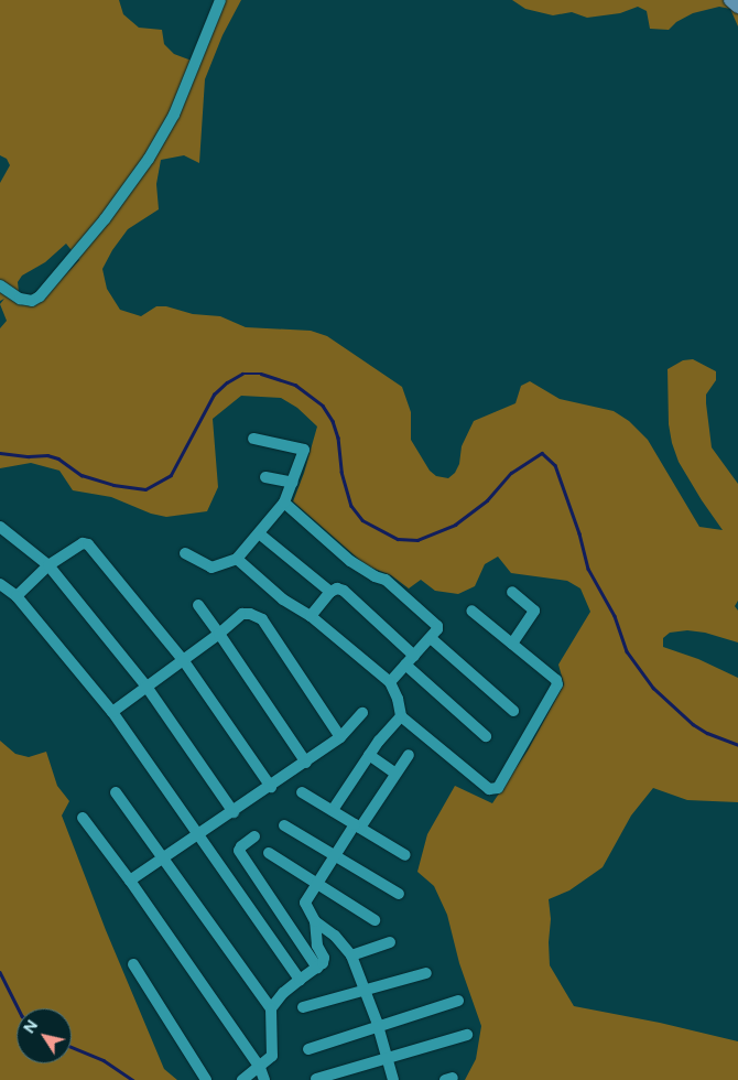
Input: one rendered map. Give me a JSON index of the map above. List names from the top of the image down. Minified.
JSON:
{"north":"top left"}
